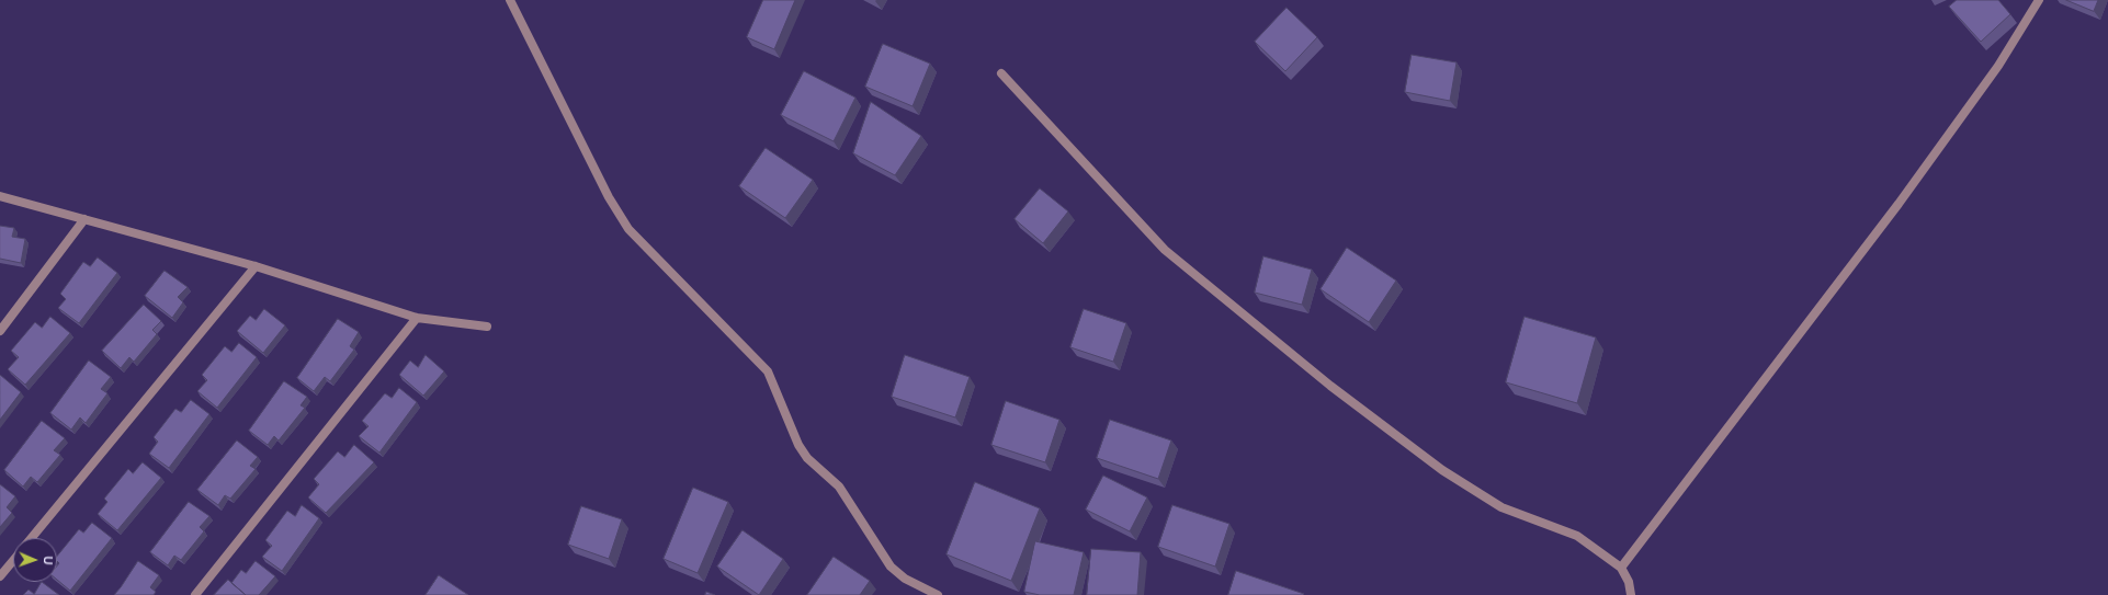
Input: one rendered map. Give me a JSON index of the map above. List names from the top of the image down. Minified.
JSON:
{"north":"right"}
